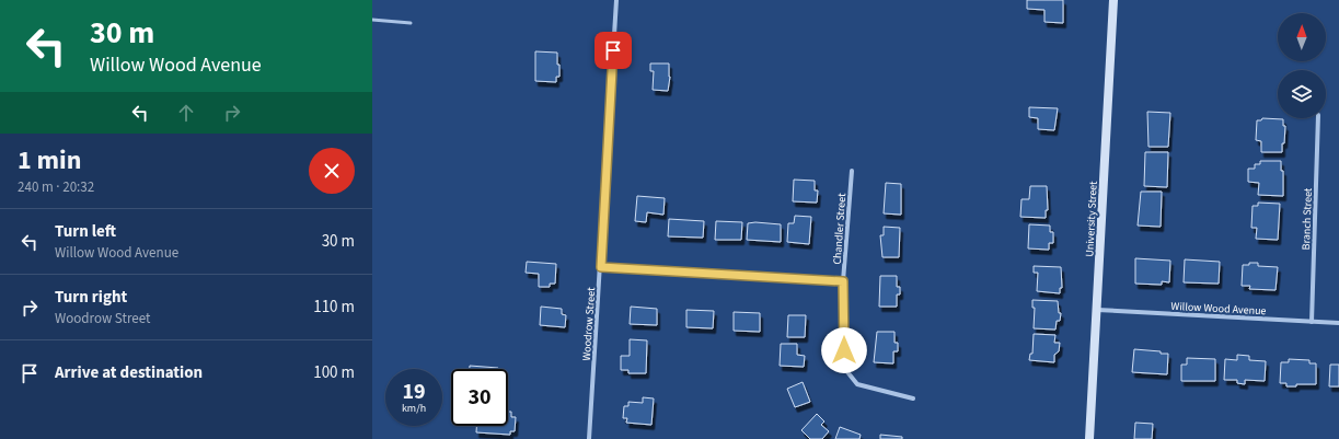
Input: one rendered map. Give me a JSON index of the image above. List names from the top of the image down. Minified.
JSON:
{"streets":{"street":["University Street","Branch Street","Chandler Street","Willow Wood Avenue","Woodrow Street"]},"crossings":[["University Street","Willow Wood Avenue"],["Branch Street","Willow Wood Avenue"]],"north":"top","page":{"turn":["30 m","Willow Wood Avenue"],"heading":["1 min","240 m · 20:32"],"list":[{"name":"Turn left","note":"Willow Wood Avenue","value":"30 m"},{"name":"Turn right","note":"Woodrow Street","value":"110 m"},{"name":"Arrive at destination","value":"100 m"}],"speed":"19 km/h","limit":"30"}}
